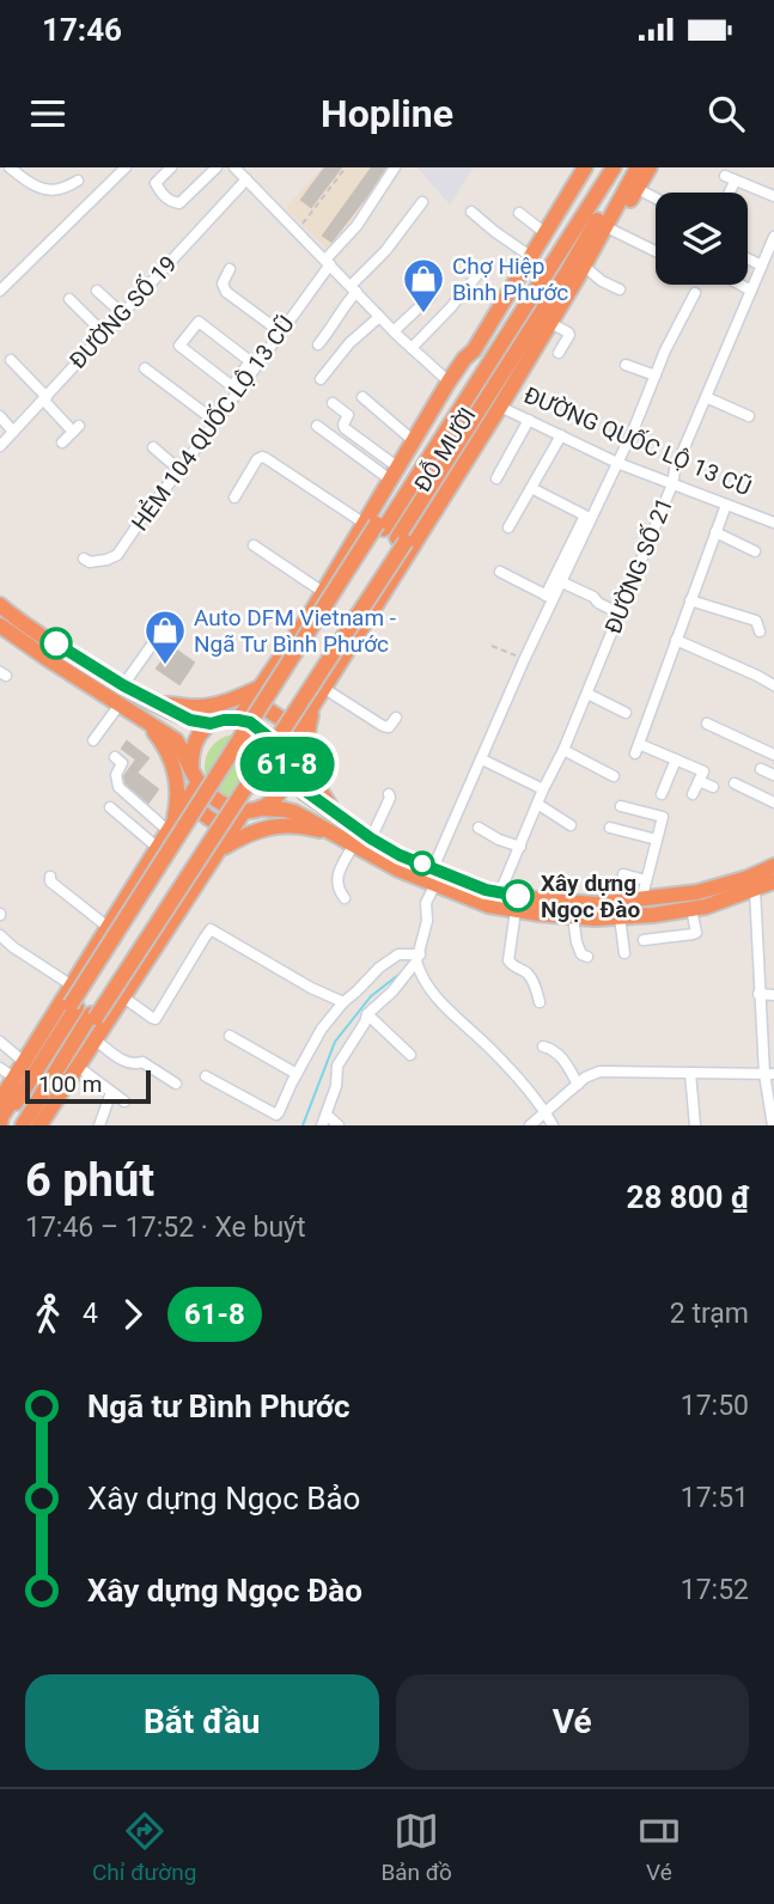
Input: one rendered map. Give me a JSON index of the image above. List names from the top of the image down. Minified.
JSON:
{"streets":{"highway":["ĐỖ MƯỜI"],"street":["ĐƯỜNG SỐ 19","HẺM 104 QUỐC LỘ 13 CŨ","ĐƯỜNG QUỐC LỘ 13 CŨ","ĐƯỜNG SỐ 21"]},"crossings":[["ĐƯỜNG QUỐC LỘ 13 CŨ","ĐỖ MƯỜI"],["ĐƯỜNG QUỐC LỘ 13 CŨ","ĐƯỜNG SỐ 21"]],"places":{"shop":["Chợ Hiệp Bình Phước","Auto DFM Vietnam - Ngã Tư Bình Phước"],"other":["Xây dựng Ngọc Đào"]},"lines":["bus line 61-8"],"scale_bar":"100 m","page":{"status":"17:46","header":"Hopline","on_map":"61-8","scale":"100 m","heading":["6 phút","17:46 – 17:52 · Xe buýt","28 800 ₫"],"legs":["4","61-8","2 trạm"],"list":[{"name":"Ngã tư Bình Phước","value":"17:50"},{"name":"Xây dựng Ngọc Bảo","value":"17:51"},{"name":"Xây dựng Ngọc Đào","value":"17:52"}],"buttons":["Bắt đầu","Vé"],"tabs":["Chỉ đường","Bản đồ","Vé"]}}
